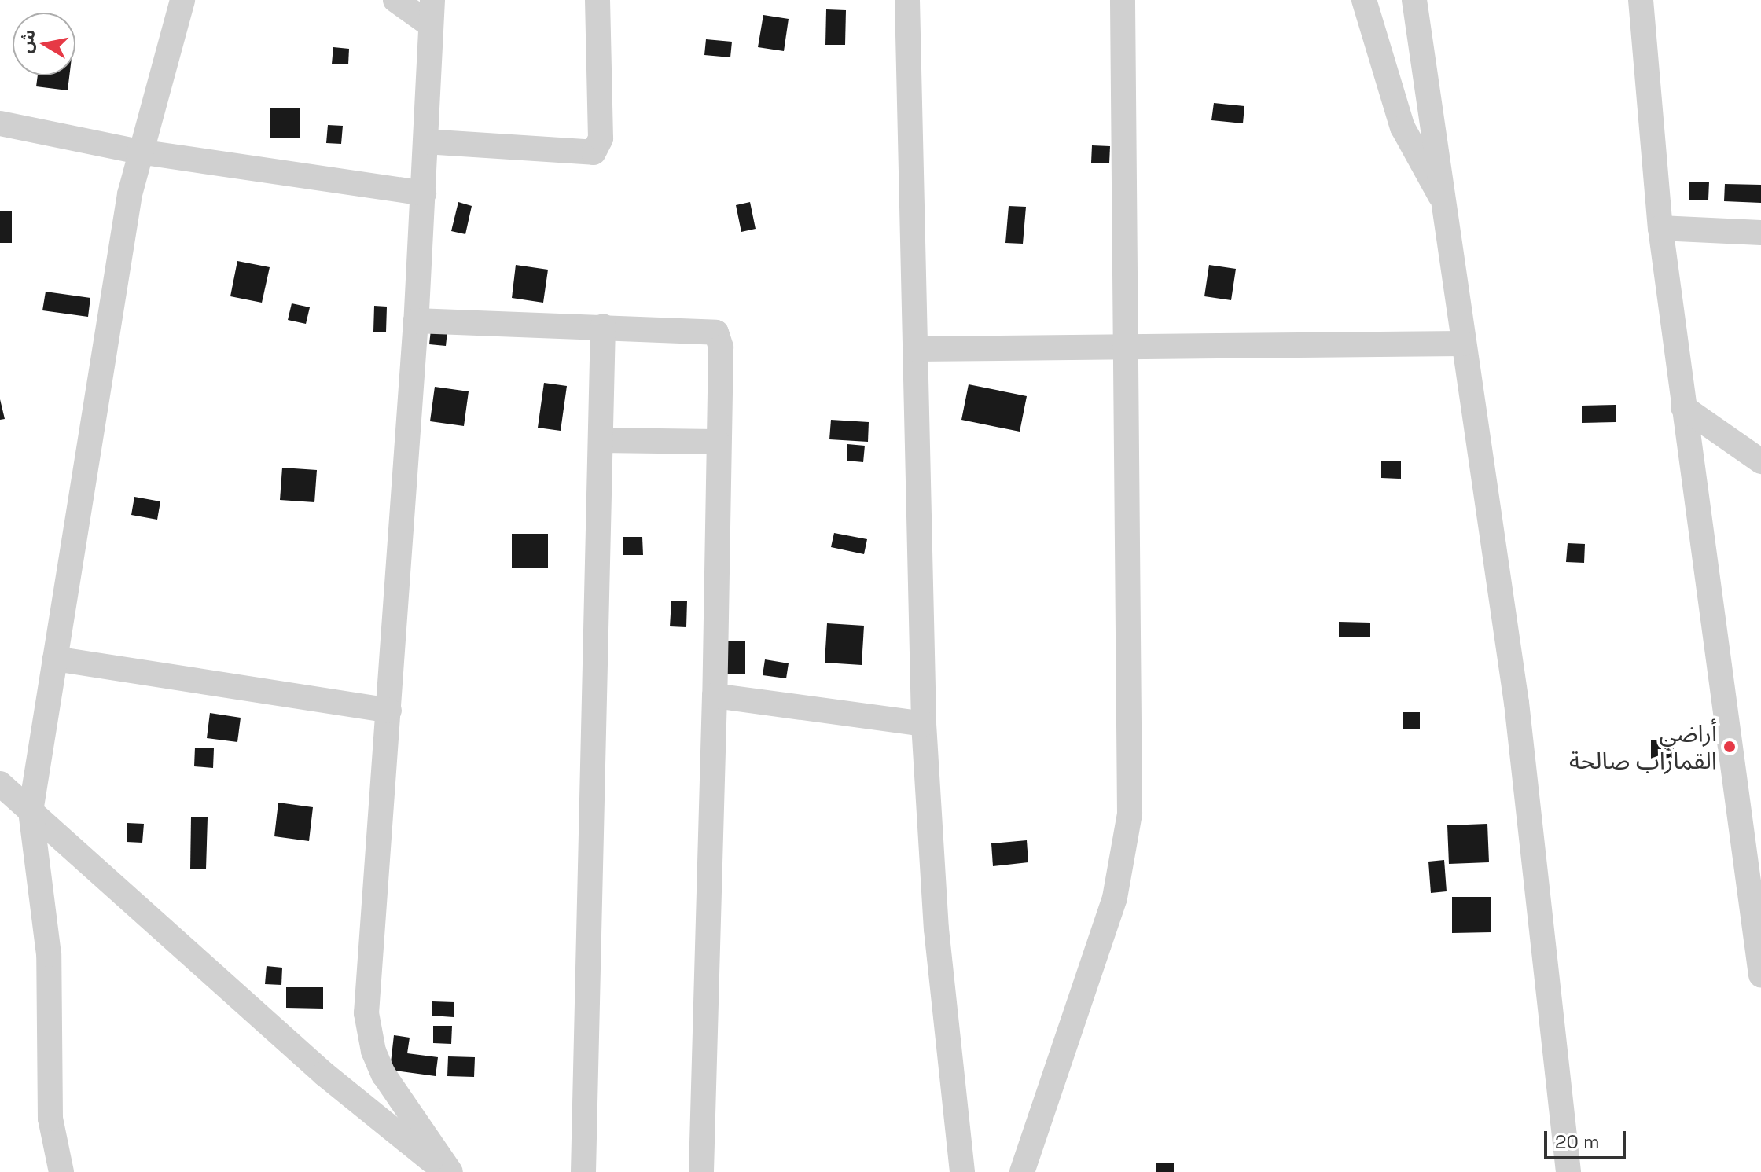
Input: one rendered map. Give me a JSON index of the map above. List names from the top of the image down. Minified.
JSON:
{"places":["أراضي القماراب صالحة"],"scale_bar":"20 m","north":"left"}
